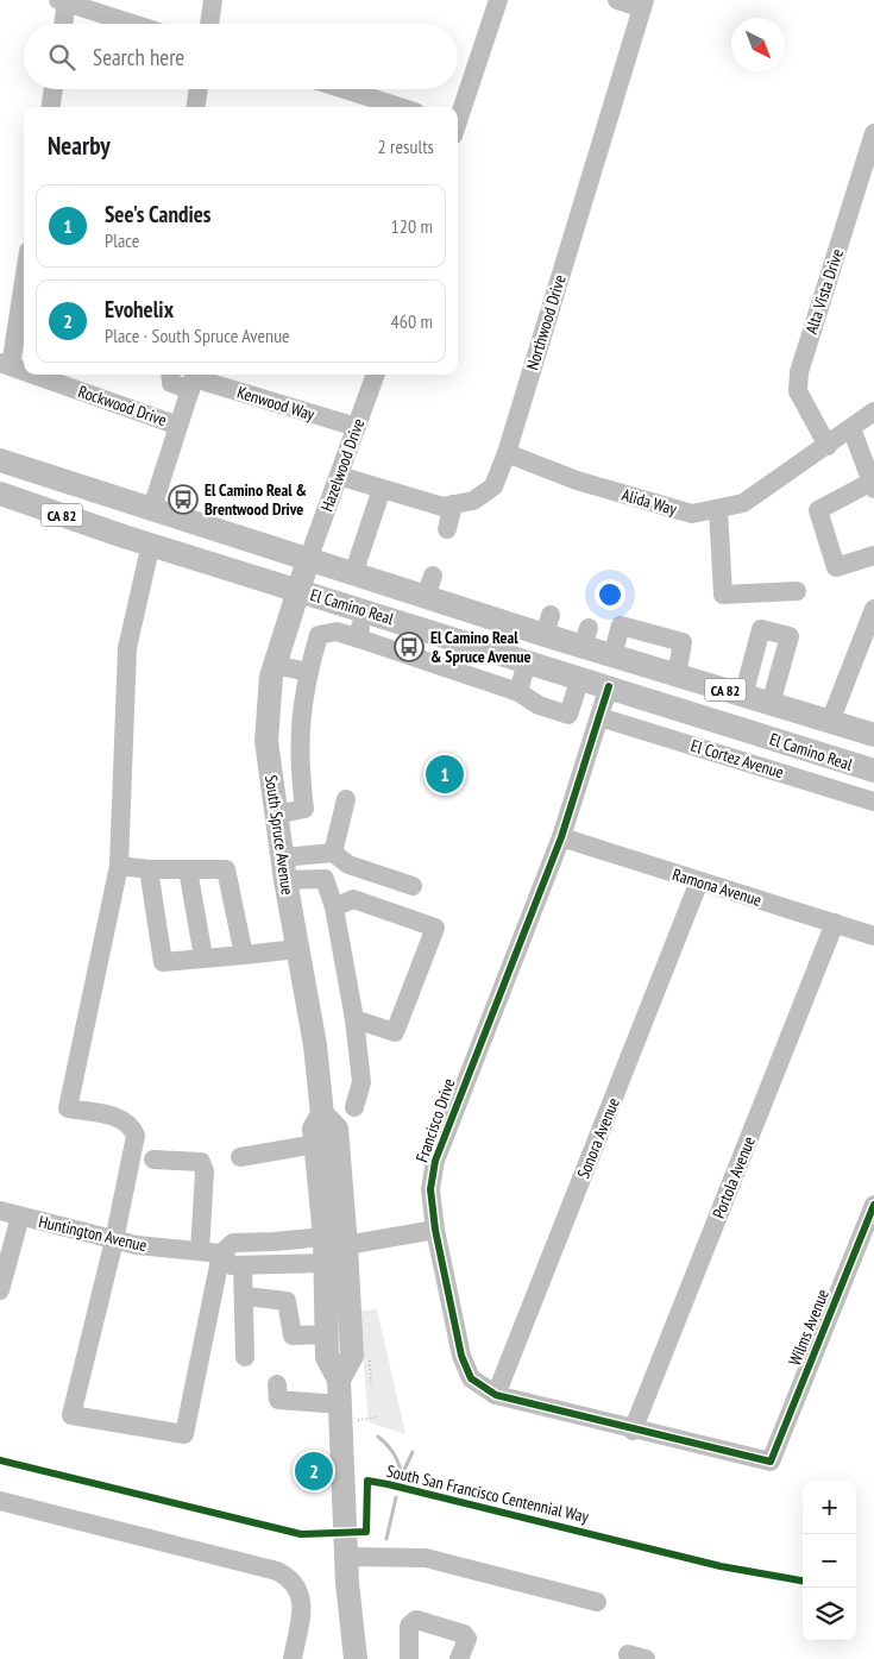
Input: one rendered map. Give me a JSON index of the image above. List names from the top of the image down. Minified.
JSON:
{"streets":{"main road":["CA 82","El Camino Real","South Spruce Avenue"],"street":["Alta Vista Drive","Northwood Drive","Kenwood Way","Rockwood Drive","Hazelwood Drive","Alida Way","El Cortez Avenue","Ramona Avenue","Francisco Drive","Sonora Avenue","Portola Avenue","Huntington Avenue","Wilms Avenue"],"cycle path":["South San Francisco Centennial Way"]},"crossings":[["Alta Vista Drive","Alida Way"],["Northwood Drive","Hazelwood Drive"],["Northwood Drive","Alida Way"],["Kenwood Way","Hazelwood Drive"],["Hazelwood Drive","El Camino Real"],["Hazelwood Drive","South Spruce Avenue"],["El Camino Real","South Spruce Avenue"],["El Camino Real","Francisco Drive"],["El Cortez Avenue","Francisco Drive"],["Ramona Avenue","Francisco Drive"],["Ramona Avenue","Sonora Avenue"],["Ramona Avenue","Portola Avenue"],["Francisco Drive","Sonora Avenue"],["Francisco Drive","Portola Avenue"],["Francisco Drive","Wilms Avenue"]],"places":{"bus stop":["El Camino Real & Brentwood Drive","El Camino Real & Spruce Avenue"]},"north":"bottom right","page":{"search":"Search here","heading":["Nearby","2 results"],"list":[{"mark":"1","name":"See's Candies","note":"Place","value":"120 m"},{"mark":"2","name":"Evohelix","note":"Place · South Spruce Avenue","value":"460 m"}],"pins":["1","2"],"map_buttons":["+","−"]}}
